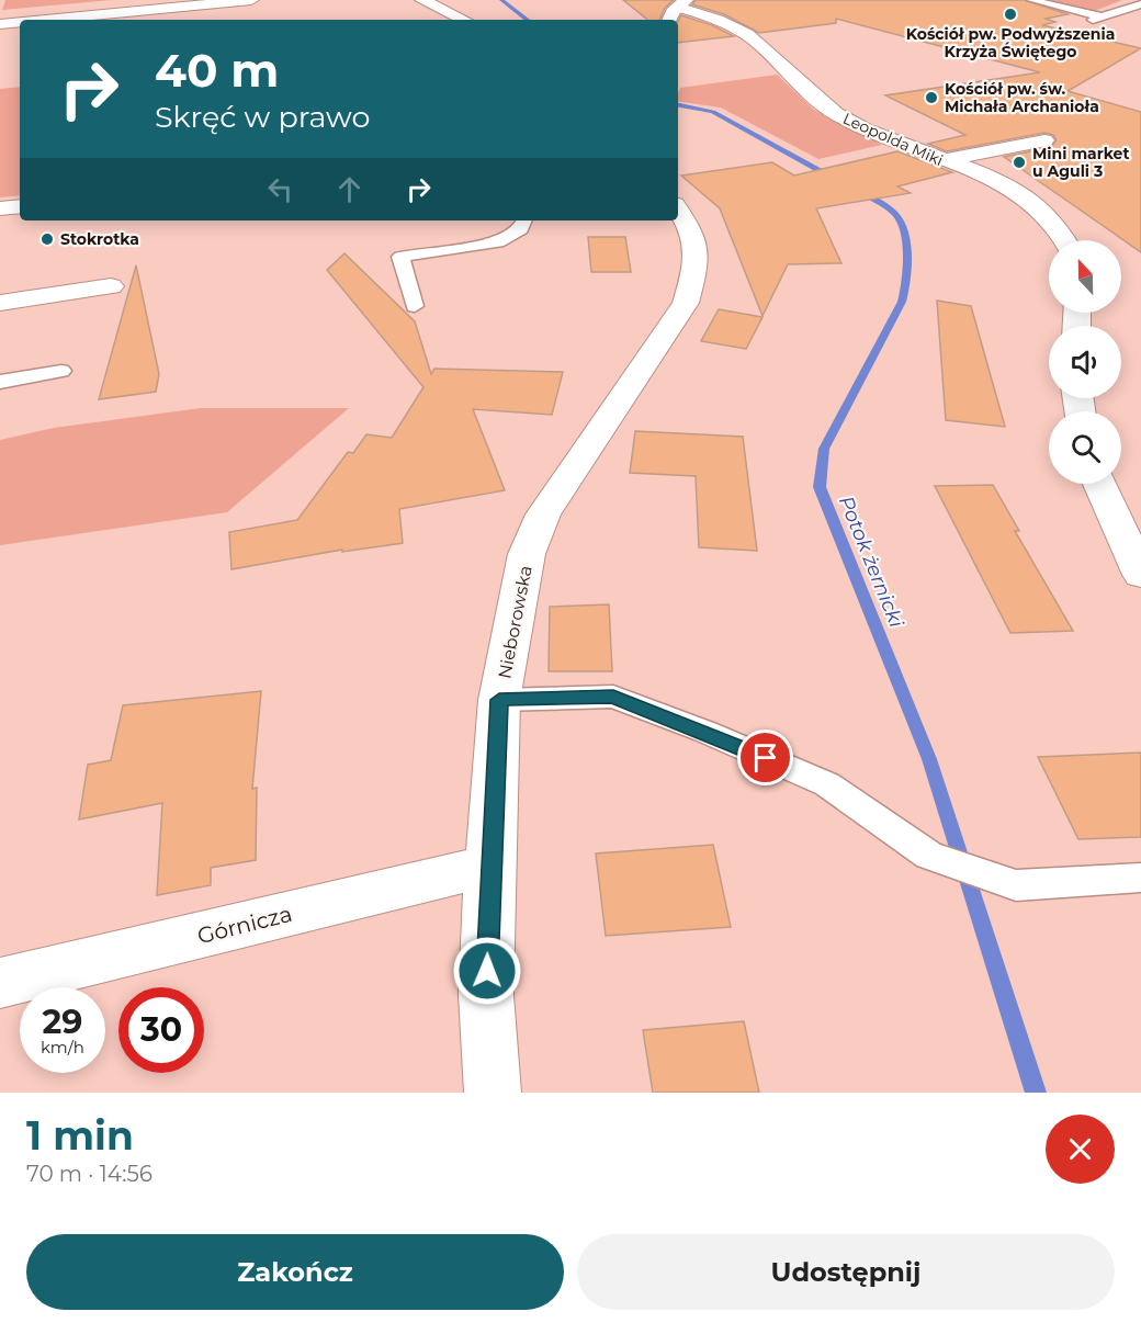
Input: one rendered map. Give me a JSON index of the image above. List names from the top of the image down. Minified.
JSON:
{"streets":{"street":["Leopolda Miki","Nieborowska","Górnicza"]},"crossings":[["Nieborowska","Górnicza"]],"water":["Potok żernicki"],"places":["Kościół pw. Podwyższenia Krzyża Świętego","Kościół pw. św. Michała Archanioła","Mini market u Aguli 3","Stokrotka"],"north":"top","page":{"turn":["40 m","Skręć w prawo"],"speed":"29 km/h","limit":"30","heading":["1 min","70 m · 14:56"],"buttons":["Zakończ","Udostępnij"]}}
